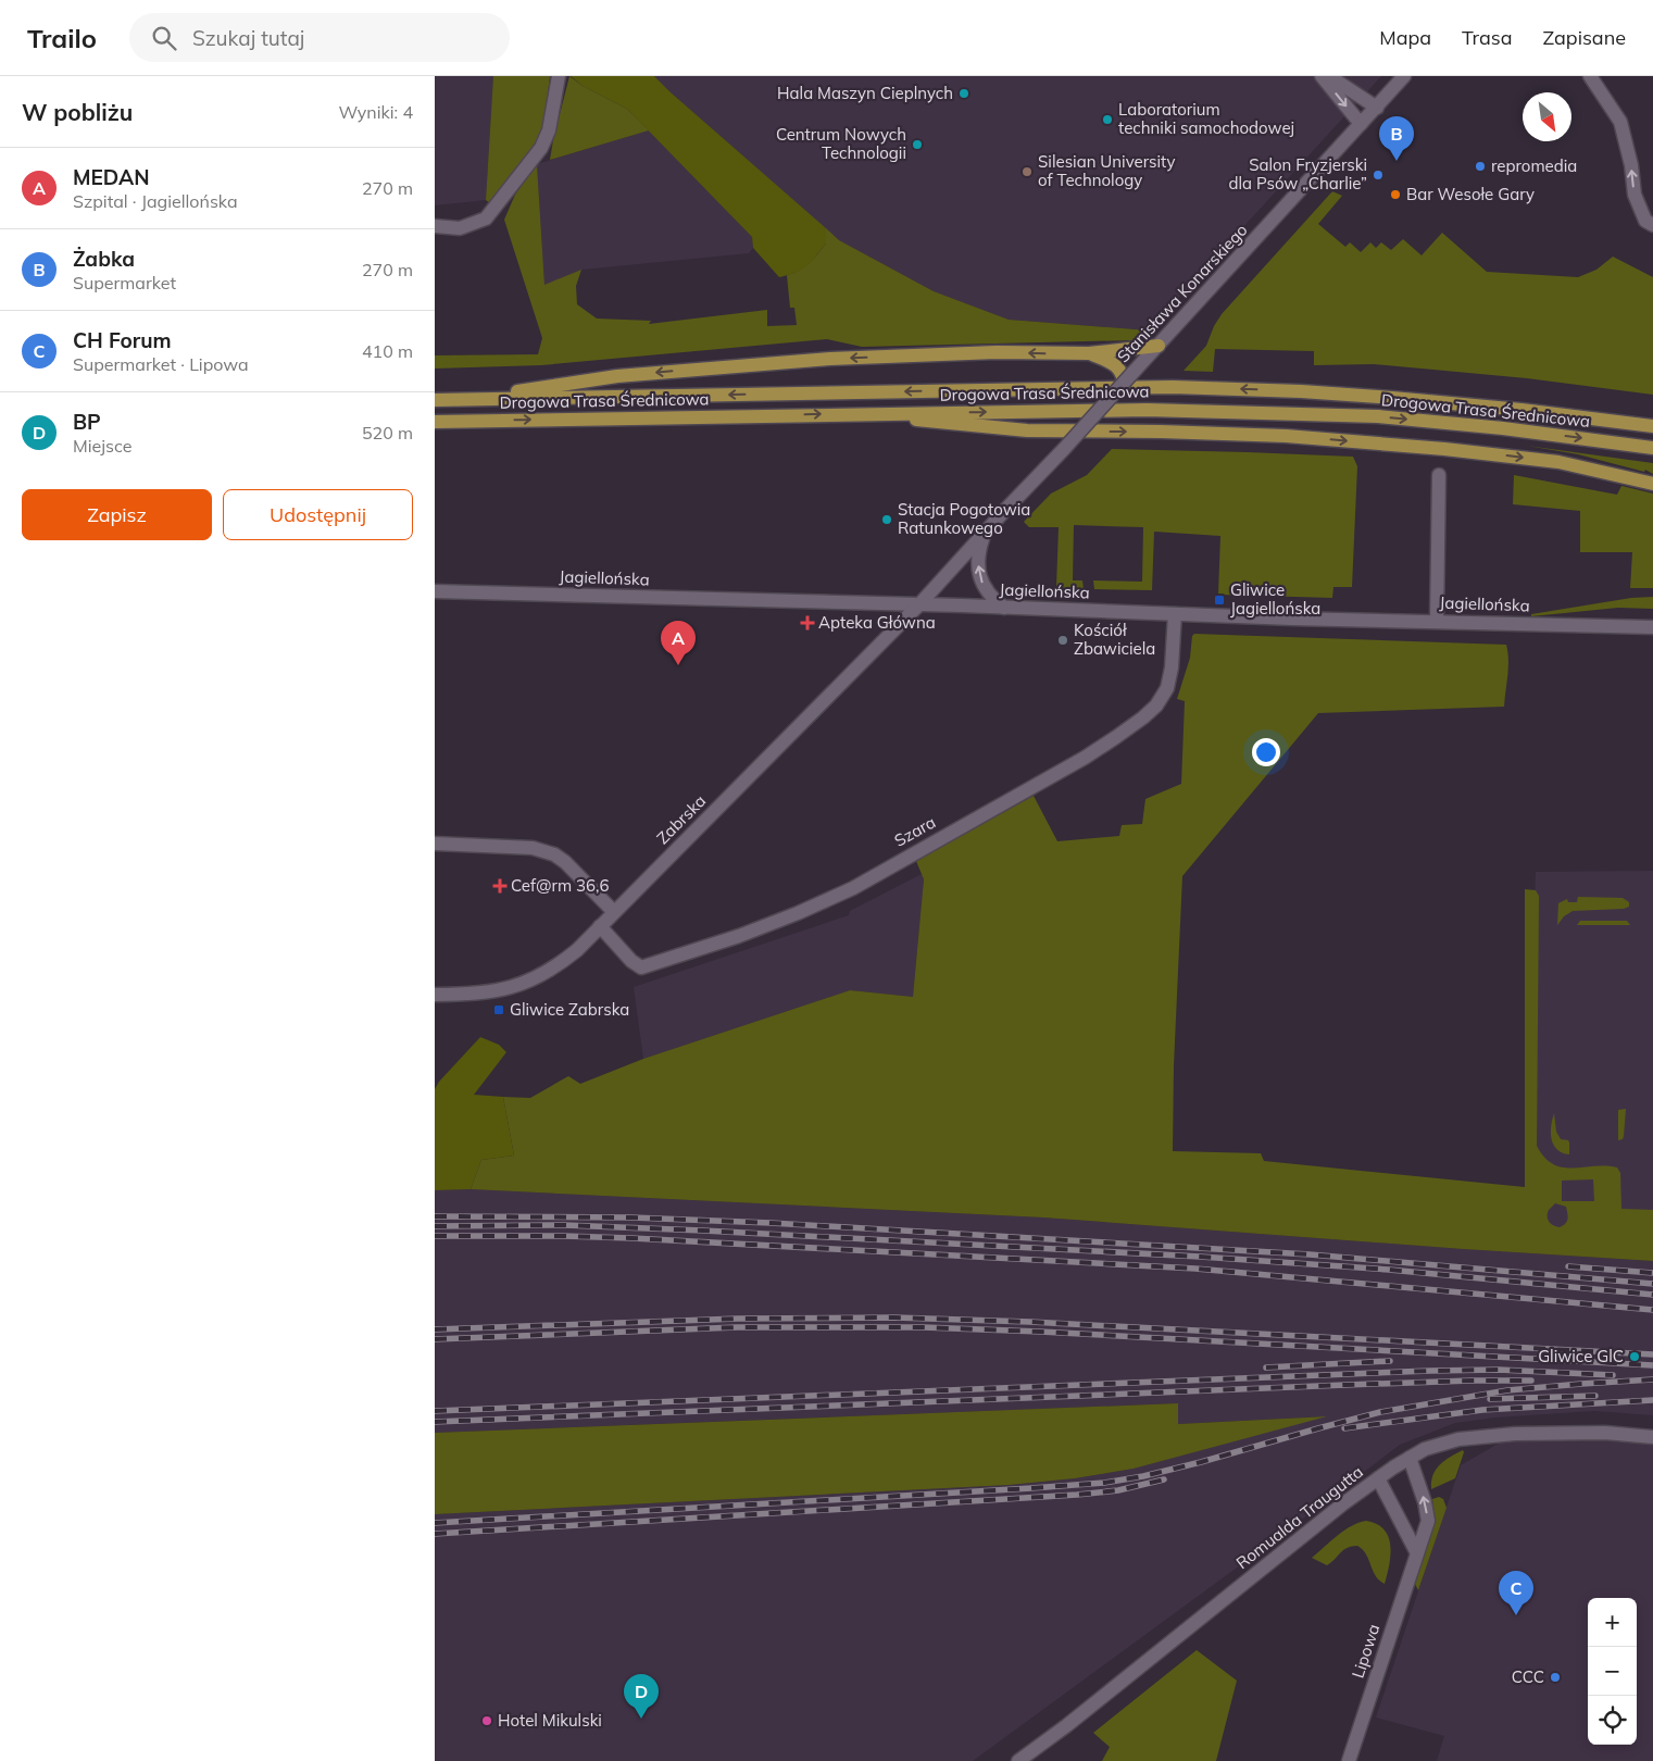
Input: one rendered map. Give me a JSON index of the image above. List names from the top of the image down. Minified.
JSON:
{"streets":{"main road":["Drogowa Trasa Średnicowa"],"street":["Stanisława Konarskiego","Jagiellońska","Zabrska","Szara","Romualda Traugutta","Lipowa"]},"crossings":[["Stanisława Konarskiego","Jagiellońska"],["Stanisława Konarskiego","Zabrska"],["Jagiellońska","Zabrska"],["Jagiellońska","Szara"],["Zabrska","Szara"],["Romualda Traugutta","Lipowa"]],"places":{"other":["Hala Maszyn Cieplnych","Laboratorium techniki samochodowej","Centrum Nowych Technologii","repromedia","Silesian University of Technology","Salon Fryzjerski dla Psów „Charlie”","Bar Wesołe Gary","Stacja Pogotowia Ratunkowego","Kościół Zbawiciela","Gliwice GlC","CCC","Hotel Mikulski"],"transit":["Gliwice Jagiellońska","Gliwice Zabrska"],"health":["Apteka Główna","Cef@rm 36,6"]},"north":"bottom right","page":{"header":"Trailo","search":"Szukaj tutaj","nav":["Mapa","Trasa","Zapisane"],"heading":["W pobliżu","Wyniki: 4"],"pins":["B","A","C","D"],"list":[{"mark":"A","name":"MEDAN","note":"Szpital · Jagiellońska","value":"270 m"},{"mark":"B","name":"Żabka","note":"Supermarket","value":"270 m"},{"mark":"C","name":"CH Forum","note":"Supermarket · Lipowa","value":"410 m"},{"mark":"D","name":"BP","note":"Miejsce","value":"520 m"}],"buttons":["Zapisz","Udostępnij"],"map_buttons":["+","−"]}}
